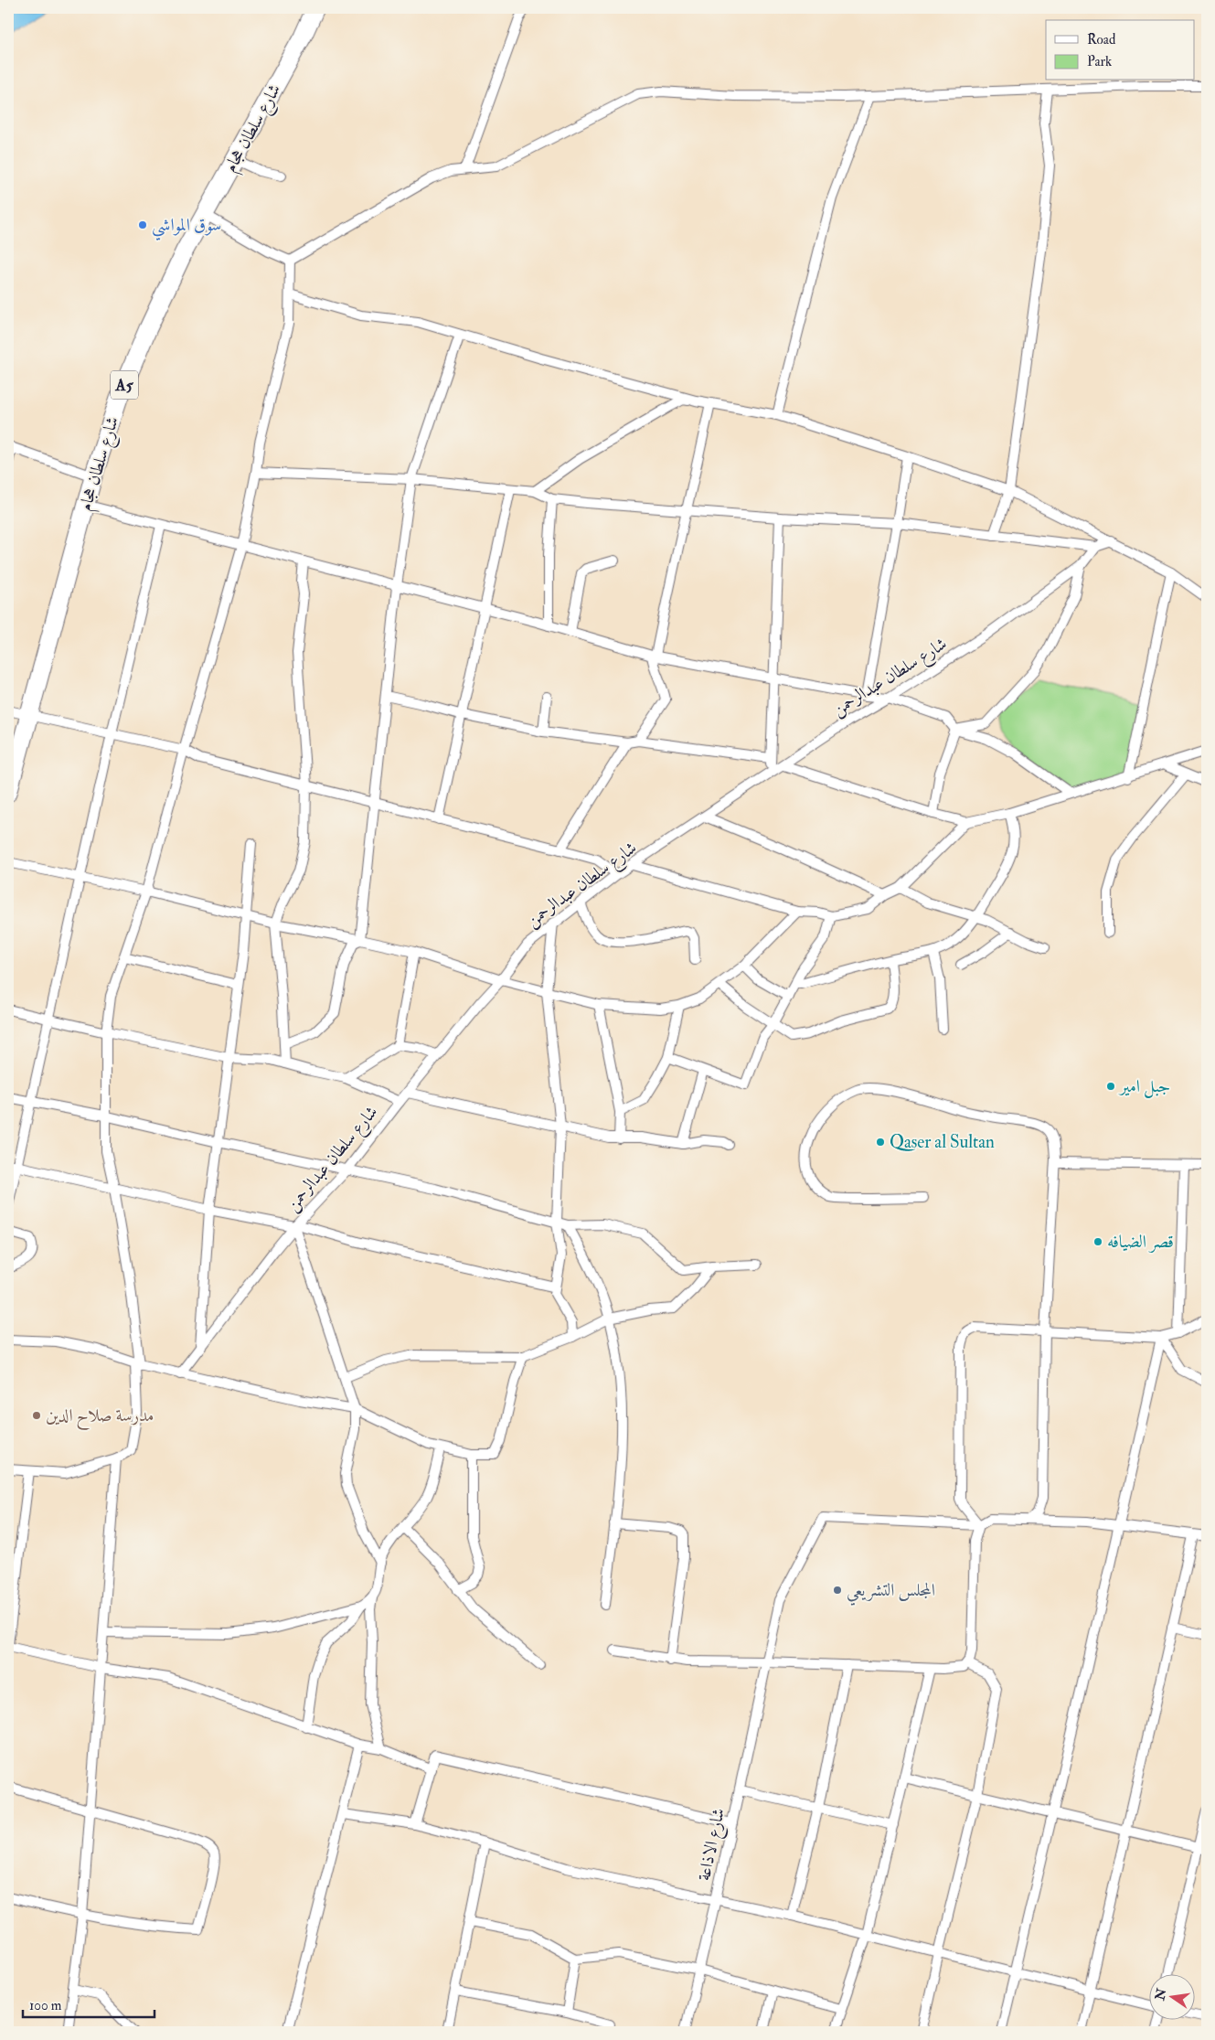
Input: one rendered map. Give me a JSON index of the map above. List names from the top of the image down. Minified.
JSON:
{"streets":{"highway":["شارع سلطان هجام","A5"],"street":["شارع سلطان عبدالرحمن","شارع الاذاعة"]},"places":["سوق المواشي","جبل امير","Qaser al Sultan","قصر الضيافه","مدرسة صلاح الدين","المجلس التشريعي"],"legend":["Road","Park"],"scale_bar":"100 m","north":"left"}
